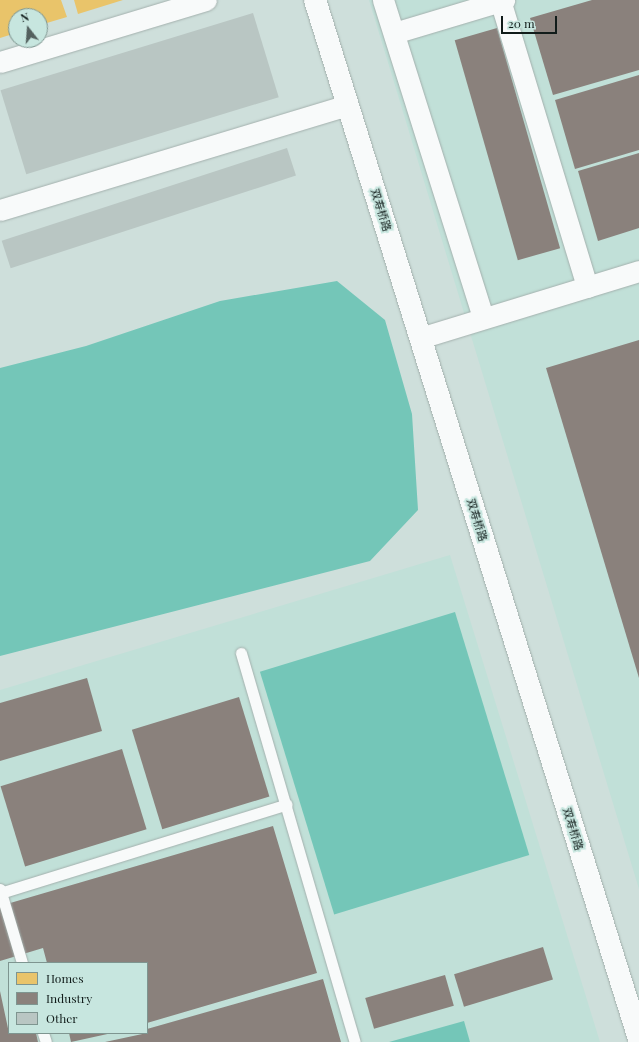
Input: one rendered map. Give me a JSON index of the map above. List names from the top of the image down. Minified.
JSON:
{"streets":{"street":["双寿桥路"]},"legend":["Homes","Industry","Other"],"scale_bar":"20 m","north":"top"}
